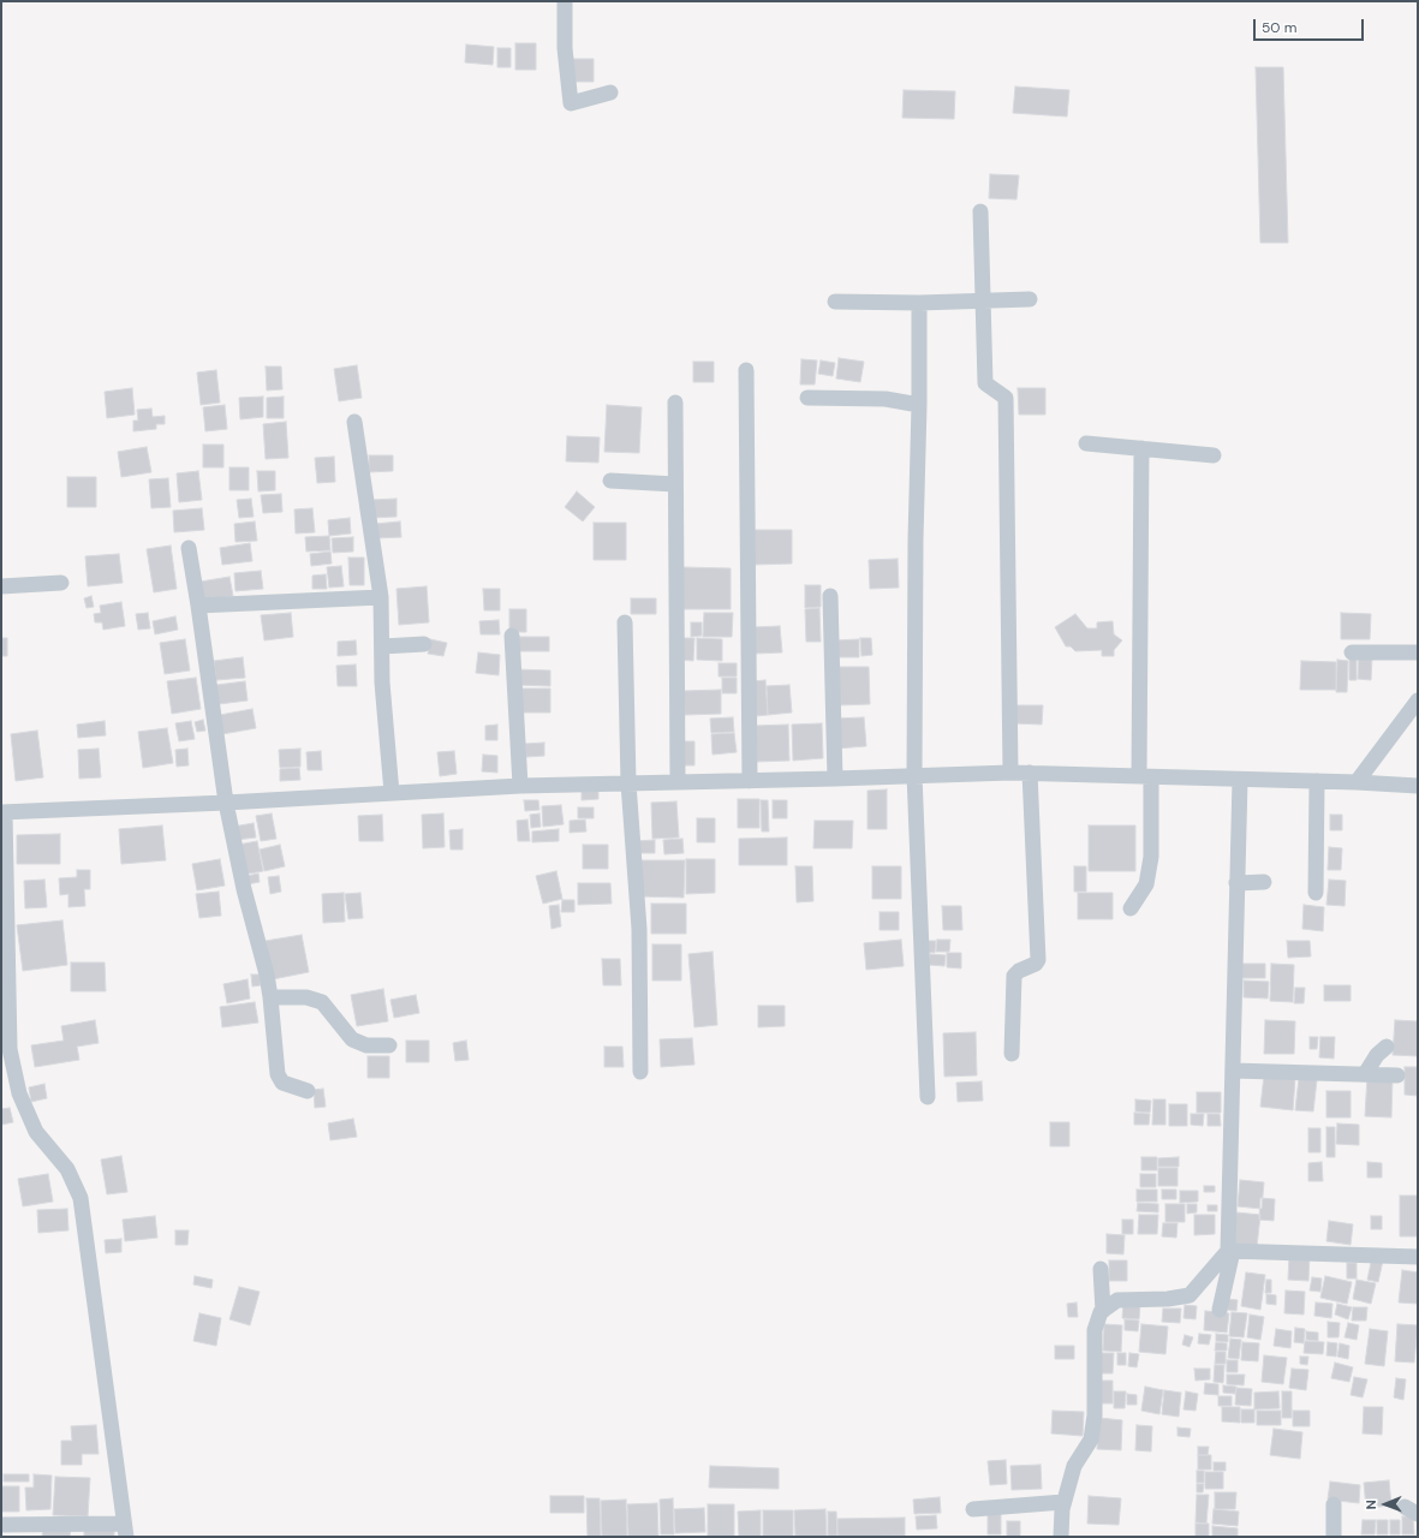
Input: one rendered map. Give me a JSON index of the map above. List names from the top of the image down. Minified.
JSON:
{"scale_bar":"50 m","north":"left"}
